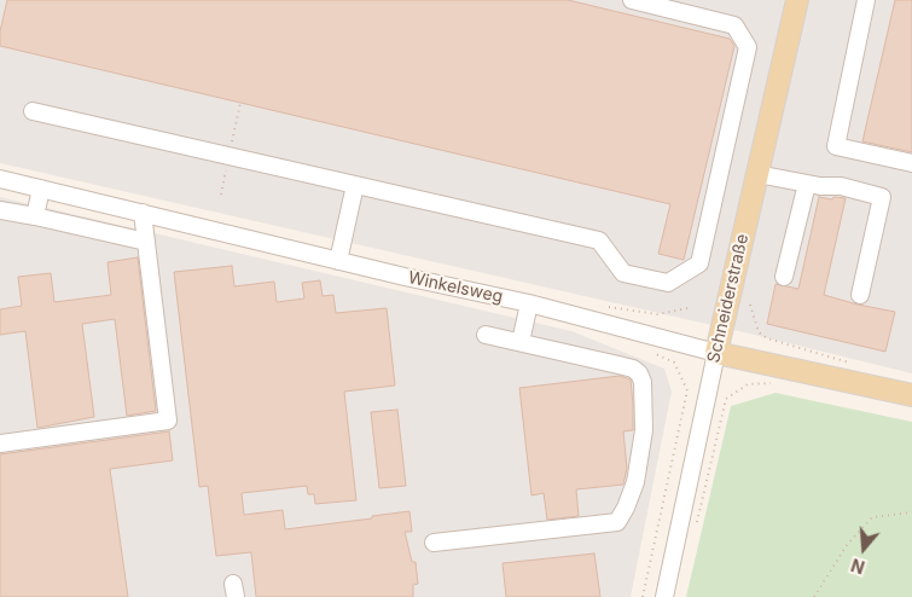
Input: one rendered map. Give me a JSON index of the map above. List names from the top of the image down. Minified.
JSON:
{"streets":{"main road":["Winkelsweg","Schneiderstraße"]},"crossings":[["Winkelsweg","Schneiderstraße"]],"north":"bottom"}
